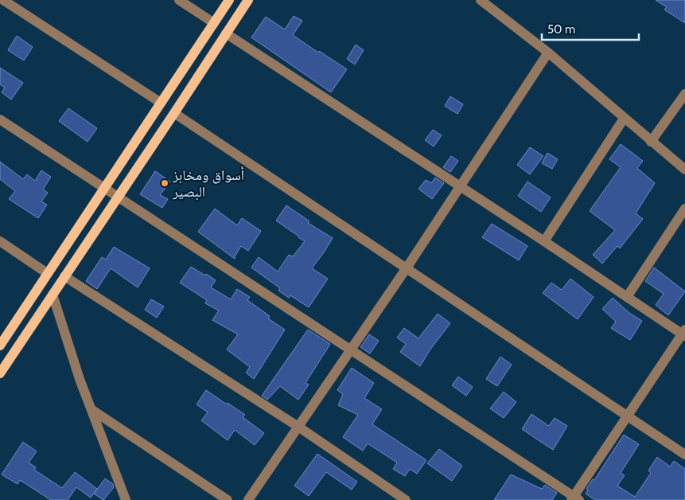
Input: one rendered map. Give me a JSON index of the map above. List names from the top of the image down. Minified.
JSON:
{"places":["أسواق ومخابز البصير"],"scale_bar":"50 m"}
